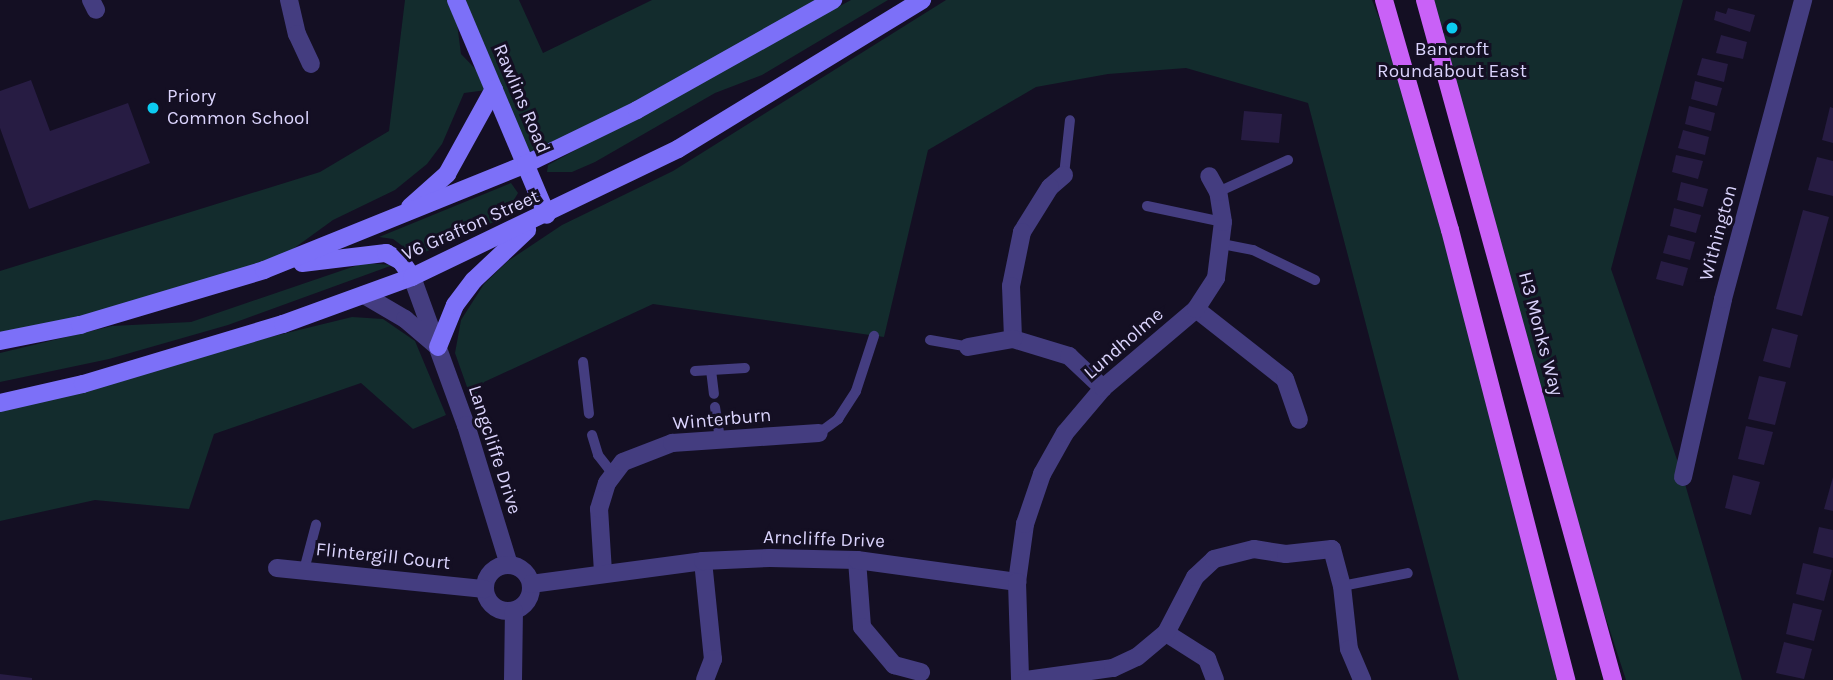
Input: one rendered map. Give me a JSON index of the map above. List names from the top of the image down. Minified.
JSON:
{"streets":{"main road":["H3 Monks Way"],"street":["Rawlins Road","V6 Grafton Street","Withington","Lundholme","Winterburn","Langcliffe Drive","Arncliffe Drive","Flintergill Court"]},"crossings":[["Rawlins Road","V6 Grafton Street"],["V6 Grafton Street","Langcliffe Drive"],["Lundholme","Arncliffe Drive"],["Langcliffe Drive","Arncliffe Drive"],["Langcliffe Drive","Flintergill Court"],["Arncliffe Drive","Flintergill Court"]],"places":["Bancroft Roundabout East","Priory Common School"]}
